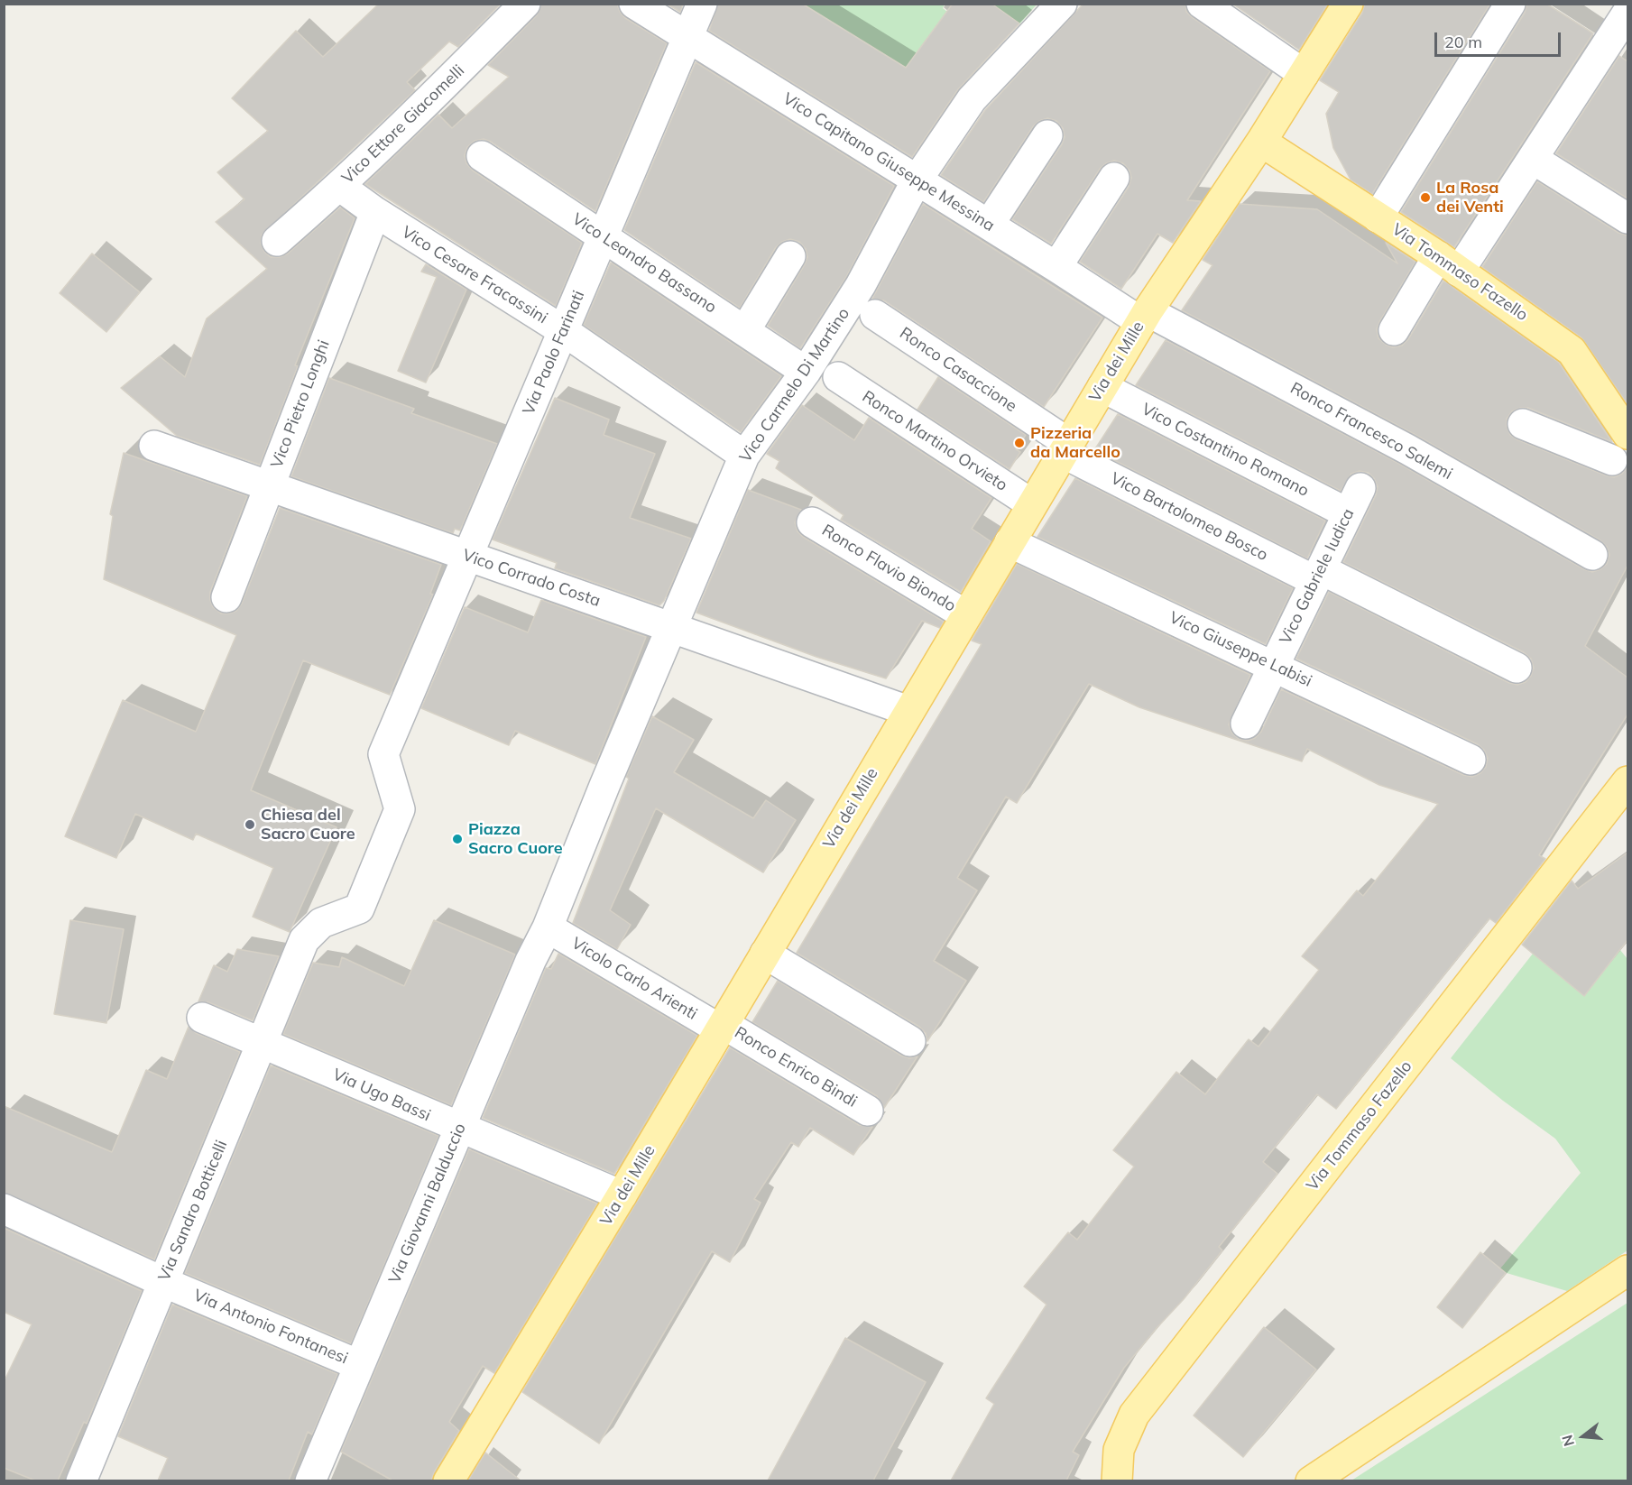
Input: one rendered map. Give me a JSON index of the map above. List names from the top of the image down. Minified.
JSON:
{"streets":{"main road":["Via Tommaso Fazello","Via dei Mille"],"street":["Vico Ettore Giacomelli","Vico Capitano Giuseppe Messina","Vico Leandro Bassano","Vico Cesare Fracassini","Via Paolo Farinati","Ronco Casaccione","Vico Carmelo Di Martino","Vico Pietro Longhi","Ronco Francesco Salemi","Ronco Martino Orvieto","Vico Costantino Romano","Vico Bartolomeo Bosco","Ronco Flavio Biondo","Vico Gabriele Iudica","Vico Corrado Costa","Vico Giuseppe Labisi","Vicolo Carlo Arienti","Ronco Enrico Bindi","Via Ugo Bassi","Via Giovanni Balduccio","Via Sandro Botticelli","Via Antonio Fontanesi"]},"crossings":[["Vico Ettore Giacomelli","Vico Cesare Fracassini"],["Vico Capitano Giuseppe Messina","Via Paolo Farinati"],["Vico Capitano Giuseppe Messina","Via dei Mille"],["Vico Capitano Giuseppe Messina","Vico Carmelo Di Martino"],["Vico Capitano Giuseppe Messina","Ronco Francesco Salemi"],["Vico Leandro Bassano","Via Paolo Farinati"],["Vico Leandro Bassano","Vico Carmelo Di Martino"],["Via Tommaso Fazello","Via dei Mille"],["Vico Cesare Fracassini","Via Paolo Farinati"],["Vico Cesare Fracassini","Vico Carmelo Di Martino"],["Vico Cesare Fracassini","Vico Pietro Longhi"],["Via Paolo Farinati","Vico Corrado Costa"],["Via Paolo Farinati","Via Sandro Botticelli"],["Via dei Mille","Ronco Casaccione"],["Via dei Mille","Ronco Francesco Salemi"],["Via dei Mille","Ronco Martino Orvieto"],["Via dei Mille","Vico Costantino Romano"],["Via dei Mille","Vico Bartolomeo Bosco"],["Via dei Mille","Ronco Flavio Biondo"],["Via dei Mille","Vico Corrado Costa"],["Via dei Mille","Vico Giuseppe Labisi"],["Via dei Mille","Vicolo Carlo Arienti"],["Via dei Mille","Ronco Enrico Bindi"],["Via dei Mille","Via Ugo Bassi"],["Ronco Casaccione","Vico Bartolomeo Bosco"],["Vico Carmelo Di Martino","Vico Corrado Costa"],["Vico Carmelo Di Martino","Vicolo Carlo Arienti"],["Vico Carmelo Di Martino","Via Giovanni Balduccio"],["Vico Pietro Longhi","Vico Corrado Costa"],["Vico Costantino Romano","Vico Gabriele Iudica"],["Vico Bartolomeo Bosco","Vico Gabriele Iudica"],["Vico Gabriele Iudica","Vico Giuseppe Labisi"],["Vicolo Carlo Arienti","Ronco Enrico Bindi"],["Vicolo Carlo Arienti","Via Giovanni Balduccio"],["Via Ugo Bassi","Via Giovanni Balduccio"],["Via Ugo Bassi","Via Sandro Botticelli"],["Via Giovanni Balduccio","Via Antonio Fontanesi"],["Via Sandro Botticelli","Via Antonio Fontanesi"]],"places":["La Rosa dei Venti","Pizzeria da Marcello","Chiesa del Sacro Cuore","Piazza Sacro Cuore"],"scale_bar":"20 m","north":"left"}
